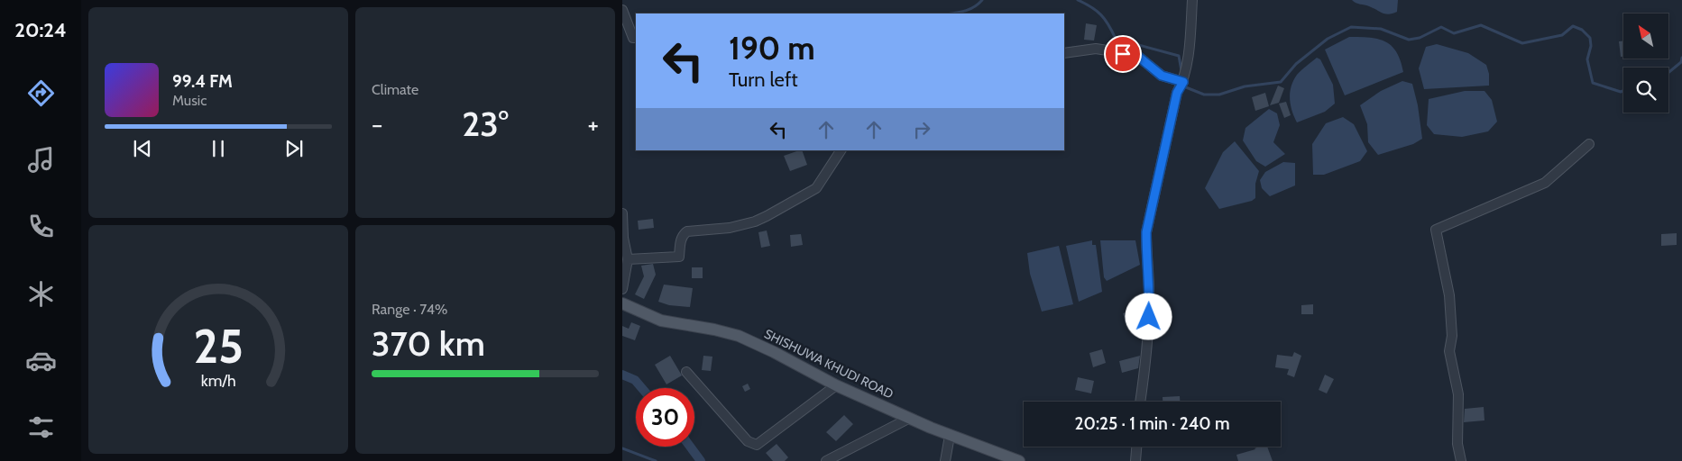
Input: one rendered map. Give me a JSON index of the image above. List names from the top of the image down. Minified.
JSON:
{"streets":{"main road":["SHISHUWA KHUDI ROAD"]},"north":"top left","page":{"tabs":"20:24","tile":["Climate",["Range · 74%","370 km"]],"turn":["190 m","Turn left"],"song":["99.4 FM","Music"],"heat":["−","23°","+"],"limit":"30","trip":"20:25 · 1 min · 240 m","gauge":["25","km/h"]}}
